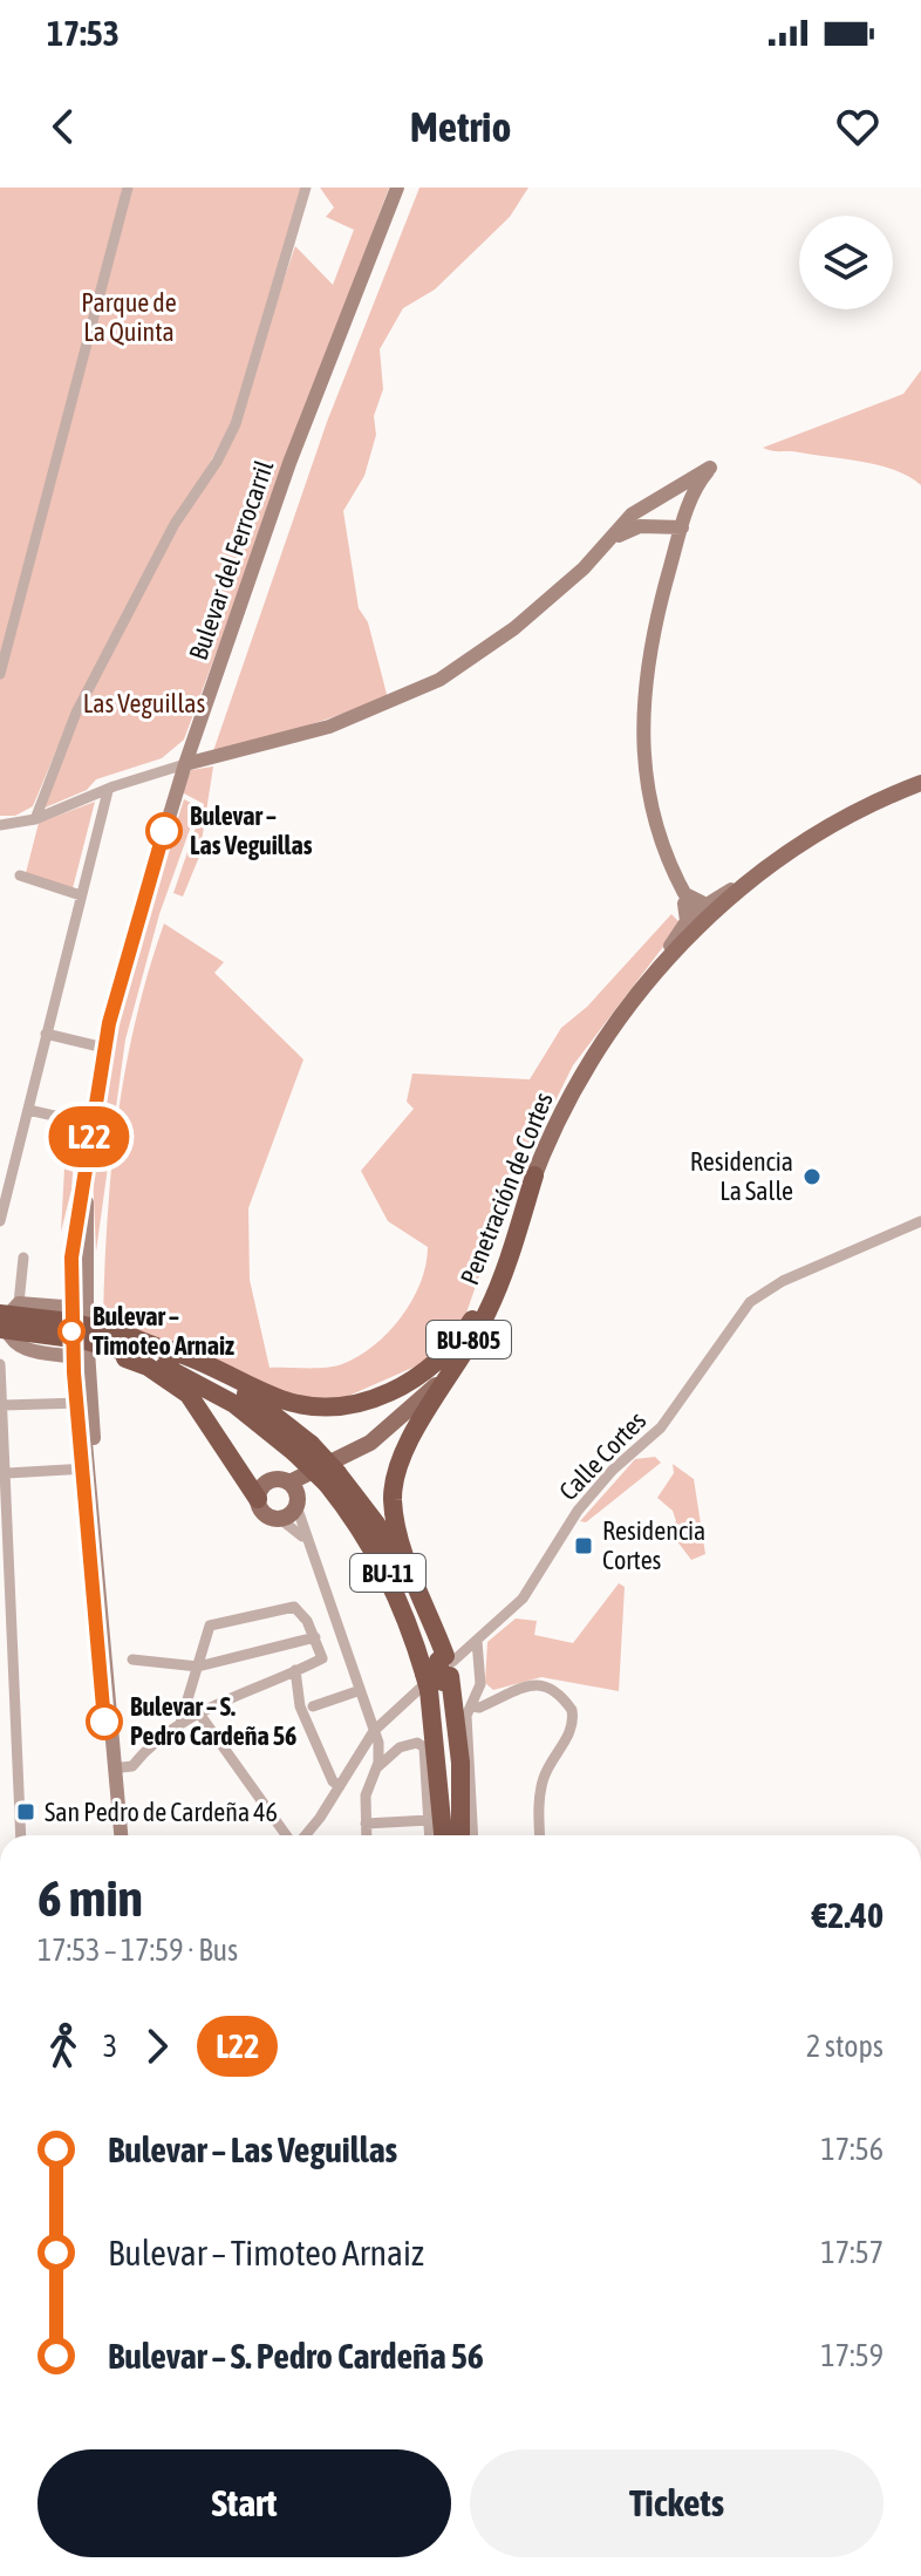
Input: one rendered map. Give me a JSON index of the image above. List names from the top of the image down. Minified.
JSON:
{"streets":{"highway":["BU-11"],"main road":["Bulevar del Ferrocarril","Penetración de Cortes","BU-805"],"street":["Calle Cortes"]},"crossings":[["Penetración de Cortes","BU-805"],["Penetración de Cortes","BU-11"],["Calle Cortes","BU-11"]],"parks":["Parque de La Quinta","Las Veguillas"],"places":{"other":["Bulevar – Las Veguillas","Residencia La Salle","Bulevar – Timoteo Arnaiz","Bulevar – S. Pedro Cardeña 56"],"transit":["Residencia Cortes","San Pedro de Cardeña 46"]},"lines":["bus line L22"],"page":{"status":"17:53","header":"Metrio","on_map":"L22","heading":["6 min","17:53 – 17:59 · Bus","€2.40"],"legs":["3","L22","2 stops"],"list":[{"name":"Bulevar – Las Veguillas","value":"17:56"},{"name":"Bulevar – Timoteo Arnaiz","value":"17:57"},{"name":"Bulevar – S. Pedro Cardeña 56","value":"17:59"}],"buttons":["Start","Tickets"]}}
